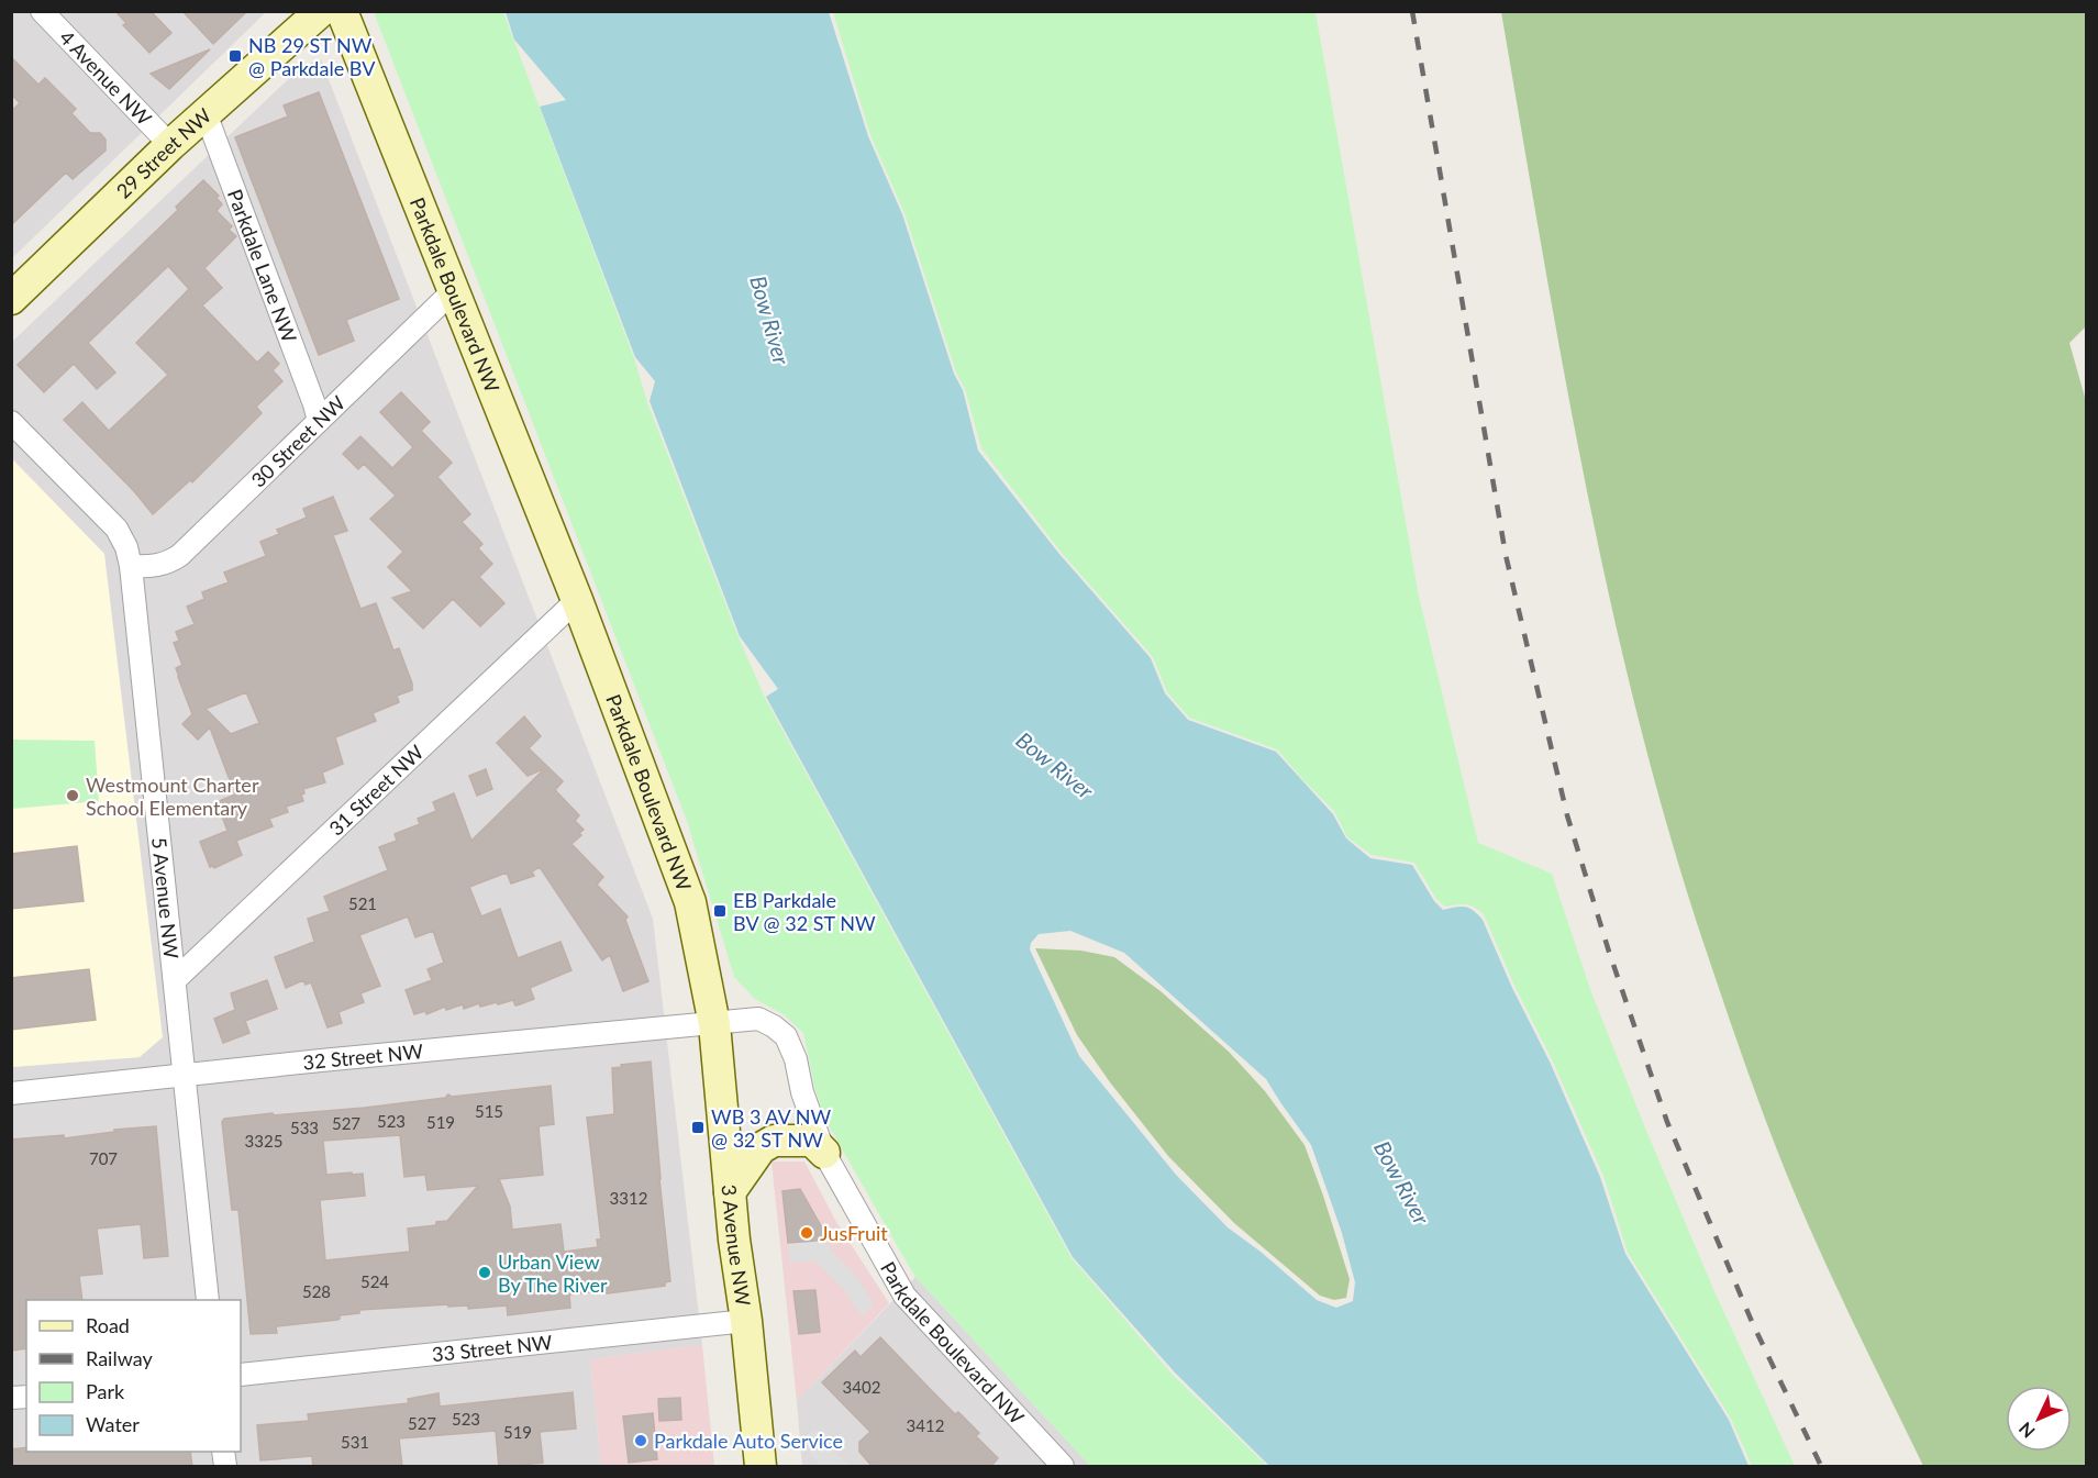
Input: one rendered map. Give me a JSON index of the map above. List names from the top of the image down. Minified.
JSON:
{"streets":{"main road":["29 Street NW","Parkdale Boulevard NW","3 Avenue NW"],"street":["4 Avenue NW","Parkdale Lane NW","30 Street NW","31 Street NW","5 Avenue NW","32 Street NW","33 Street NW"]},"crossings":[["4 Avenue NW","29 Street NW"],["29 Street NW","Parkdale Lane NW"],["Parkdale Lane NW","30 Street NW"],["Parkdale Boulevard NW","30 Street NW"],["Parkdale Boulevard NW","31 Street NW"],["Parkdale Boulevard NW","32 Street NW"],["Parkdale Boulevard NW","3 Avenue NW"],["30 Street NW","5 Avenue NW"],["31 Street NW","5 Avenue NW"],["5 Avenue NW","32 Street NW"],["32 Street NW","3 Avenue NW"],["3 Avenue NW","33 Street NW"]],"water":["Bow River"],"places":{"transit":["NB 29 ST NW @ Parkdale BV","EB Parkdale BV @ 32 ST NW","WB 3 AV NW @ 32 ST NW"],"other":["Westmount Charter School Elementary","JusFruit","Urban View By The River","Parkdale Auto Service"]},"house_numbers":["521","515","523","519","527","533","3325","707","3312","524","528","3402","523","527","3412","519","531"],"legend":["Road","Railway","Park","Water"],"north":"bottom left"}
